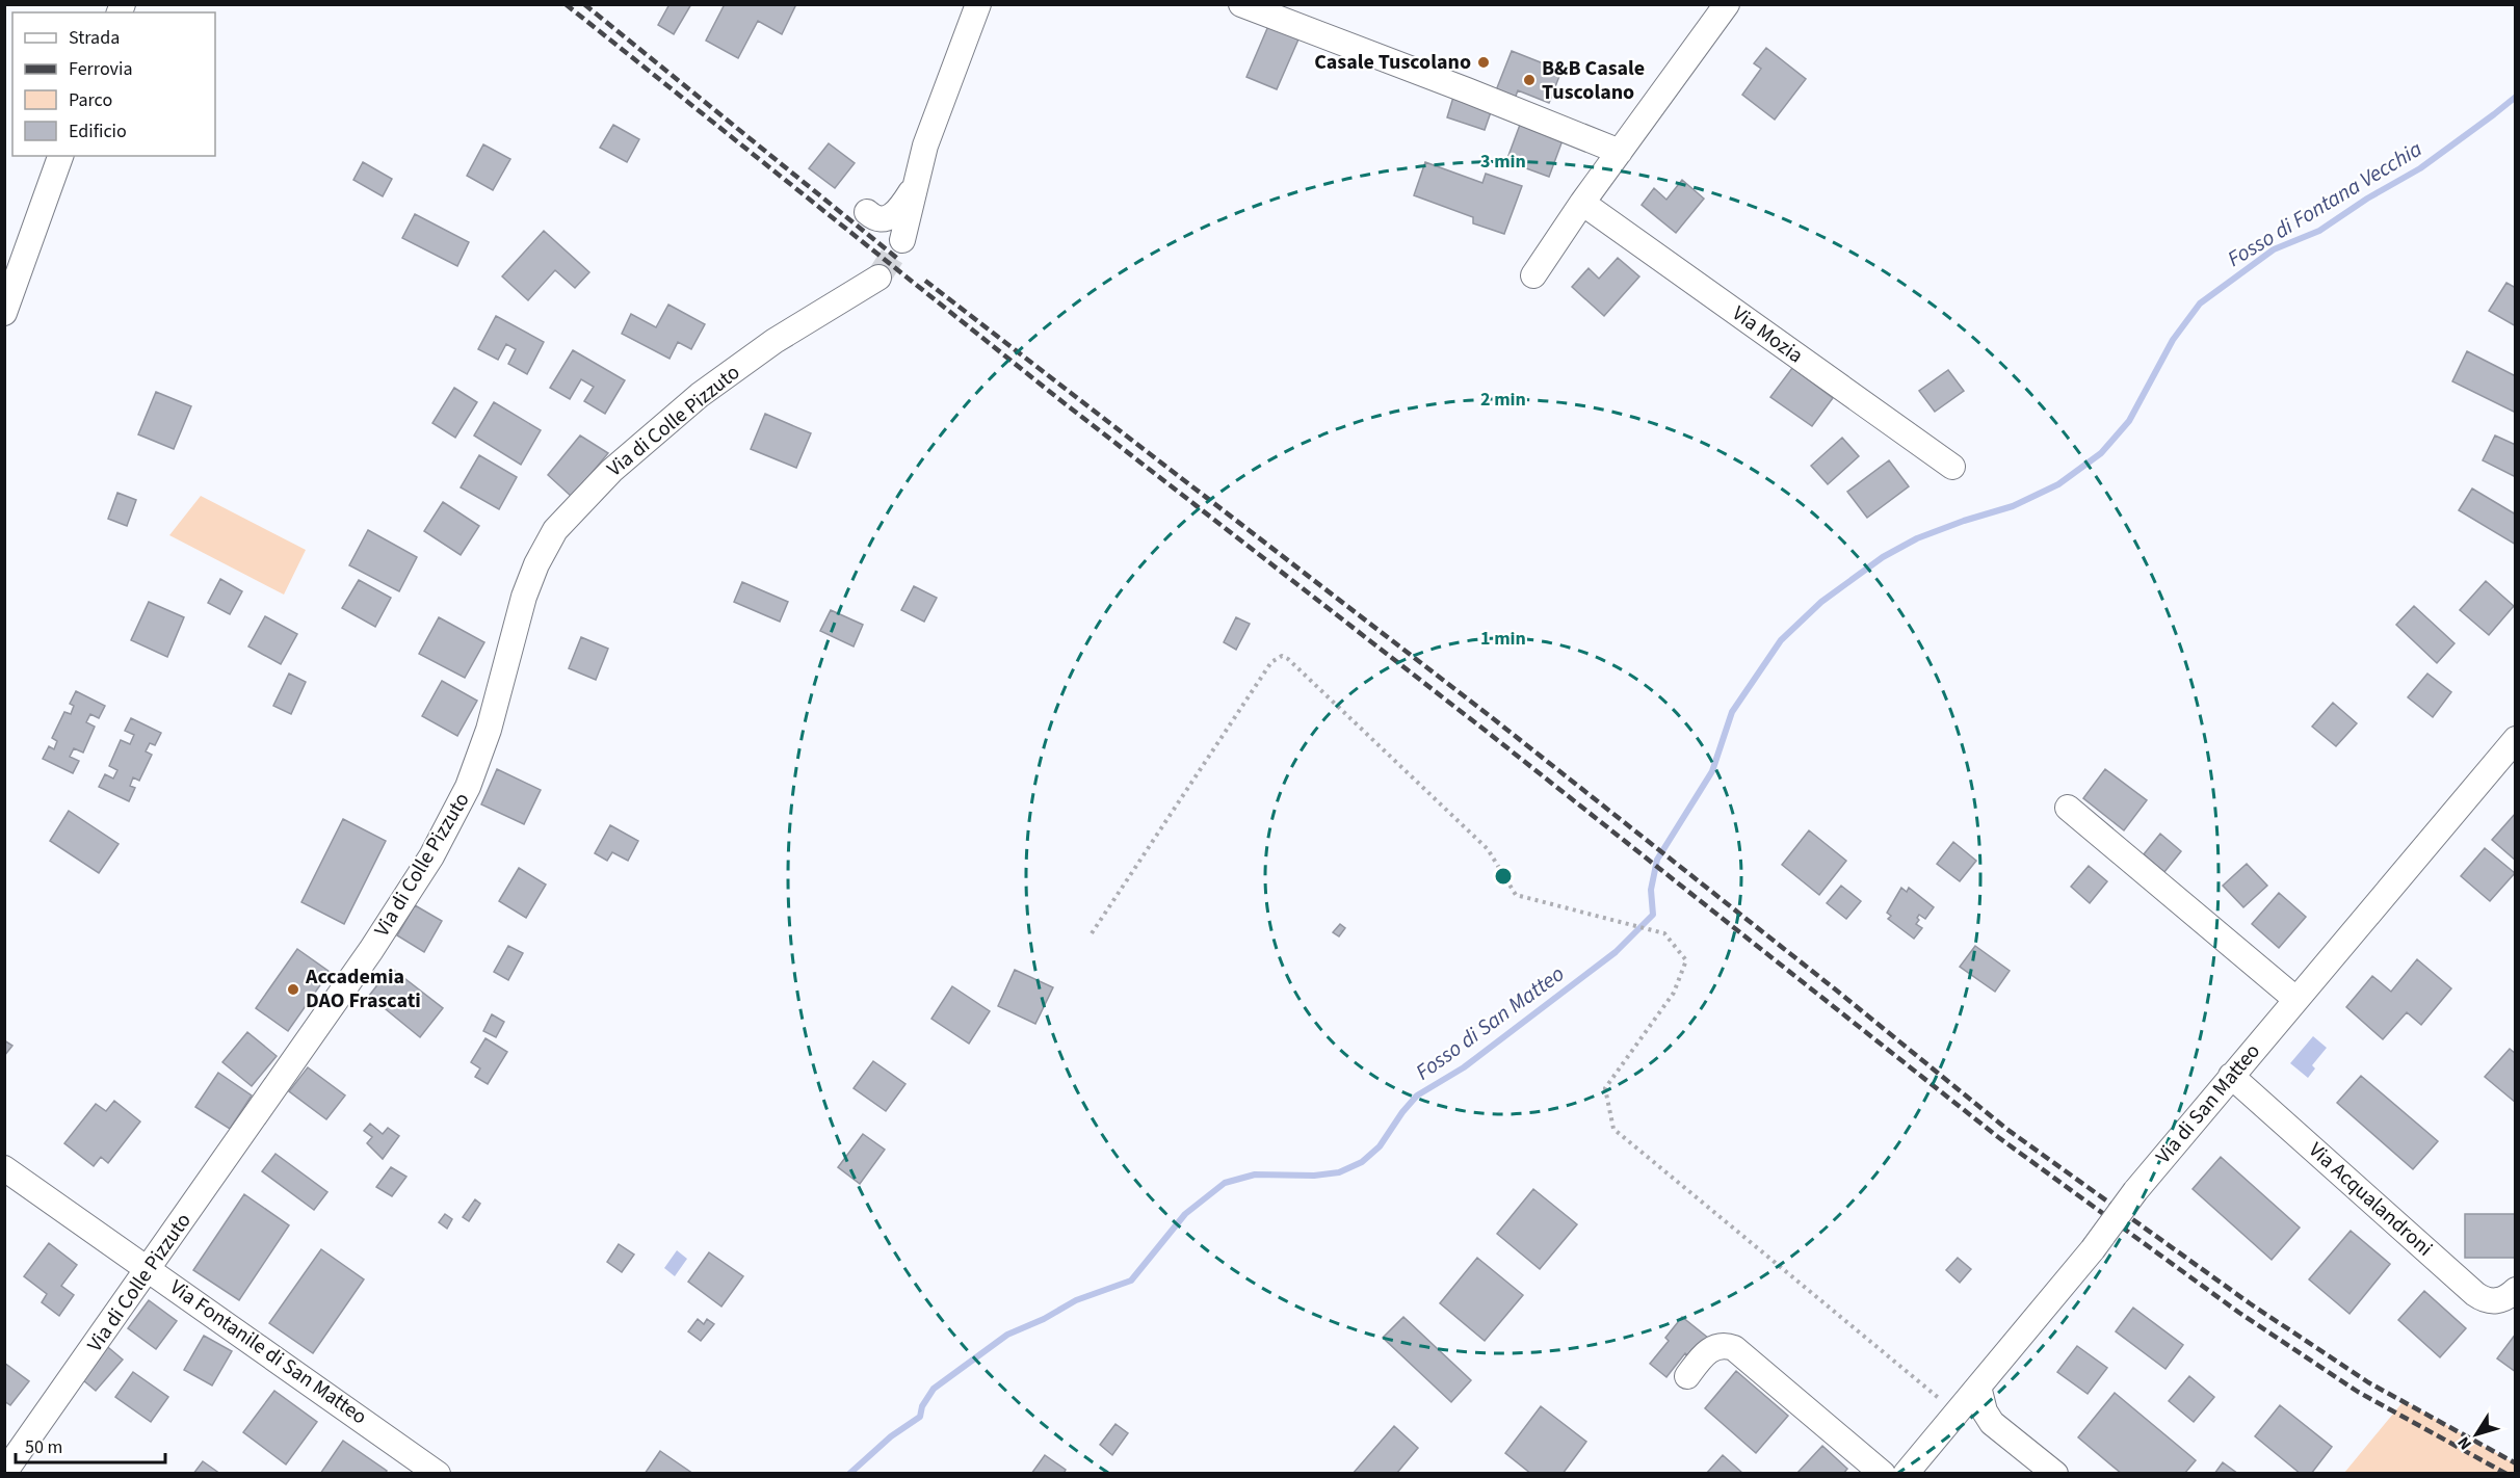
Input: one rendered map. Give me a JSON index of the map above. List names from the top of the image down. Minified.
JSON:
{"streets":{"street":["Via Mozia","Via di Colle Pizzuto","Via di San Matteo","Via Acqualandroni","Via Fontanile di San Matteo"]},"crossings":[["Via di Colle Pizzuto","Via Fontanile di San Matteo"],["Via di San Matteo","Via Acqualandroni"]],"water":["Fosso di Fontana Vecchia","Fosso di San Matteo"],"places":["Casale Tuscolano","B&B Casale Tuscolano","Accademia DAO Frascati"],"legend":["Strada","Ferrovia","Parco","Edificio"],"scale_bar":"50 m","north":"bottom left","rings":["3 min","2 min","1 min"]}
